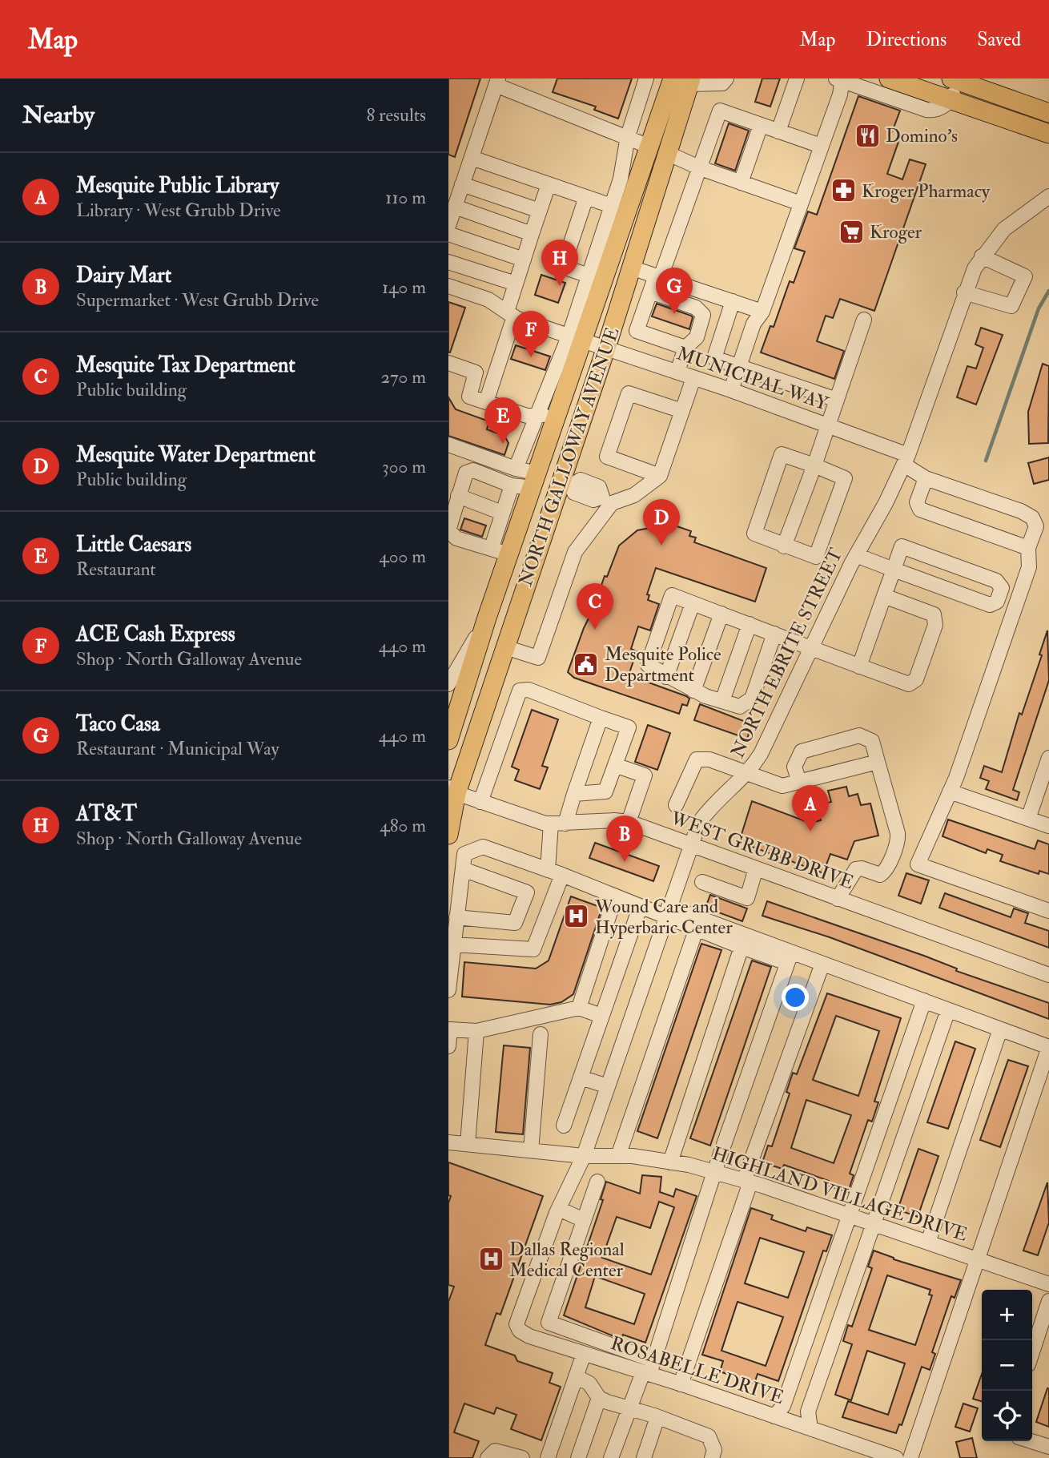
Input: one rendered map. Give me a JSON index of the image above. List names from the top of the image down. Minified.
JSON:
{"streets":{"main road":["NORTH GALLOWAY AVENUE"],"street":["MUNICIPAL WAY","NORTH EBRITE STREET","WEST GRUBB DRIVE","HIGHLAND VILLAGE DRIVE","ROSABELLE DRIVE"]},"crossings":[["MUNICIPAL WAY","NORTH GALLOWAY AVENUE"],["MUNICIPAL WAY","NORTH EBRITE STREET"],["NORTH GALLOWAY AVENUE","WEST GRUBB DRIVE"],["NORTH EBRITE STREET","WEST GRUBB DRIVE"],["NORTH EBRITE STREET","HIGHLAND VILLAGE DRIVE"],["NORTH EBRITE STREET","ROSABELLE DRIVE"]],"places":{"restaurant":["Domino's"],"pharmacy":["Kroger Pharmacy"],"supermarket":["Kroger"],"public building":["Mesquite Police Department"],"hospital":["Wound Care and Hyperbaric Center","Dallas Regional Medical Center"]},"page":{"header":"Map","nav":["Map","Directions","Saved"],"heading":["Nearby","8 results"],"list":[{"mark":"A","name":"Mesquite Public Library","note":"Library · West Grubb Drive","value":"110 m"},{"mark":"B","name":"Dairy Mart","note":"Supermarket · West Grubb Drive","value":"140 m"},{"mark":"C","name":"Mesquite Tax Department","note":"Public building","value":"270 m"},{"mark":"D","name":"Mesquite Water Department","note":"Public building","value":"300 m"},{"mark":"E","name":"Little Caesars","note":"Restaurant","value":"400 m"},{"mark":"F","name":"ACE Cash Express","note":"Shop · North Galloway Avenue","value":"440 m"},{"mark":"G","name":"Taco Casa","note":"Restaurant · Municipal Way","value":"440 m"},{"mark":"H","name":"AT&T","note":"Shop · North Galloway Avenue","value":"480 m"}],"pins":["H","G","F","E","D","C","A","B"],"map_buttons":["+","−"]}}
